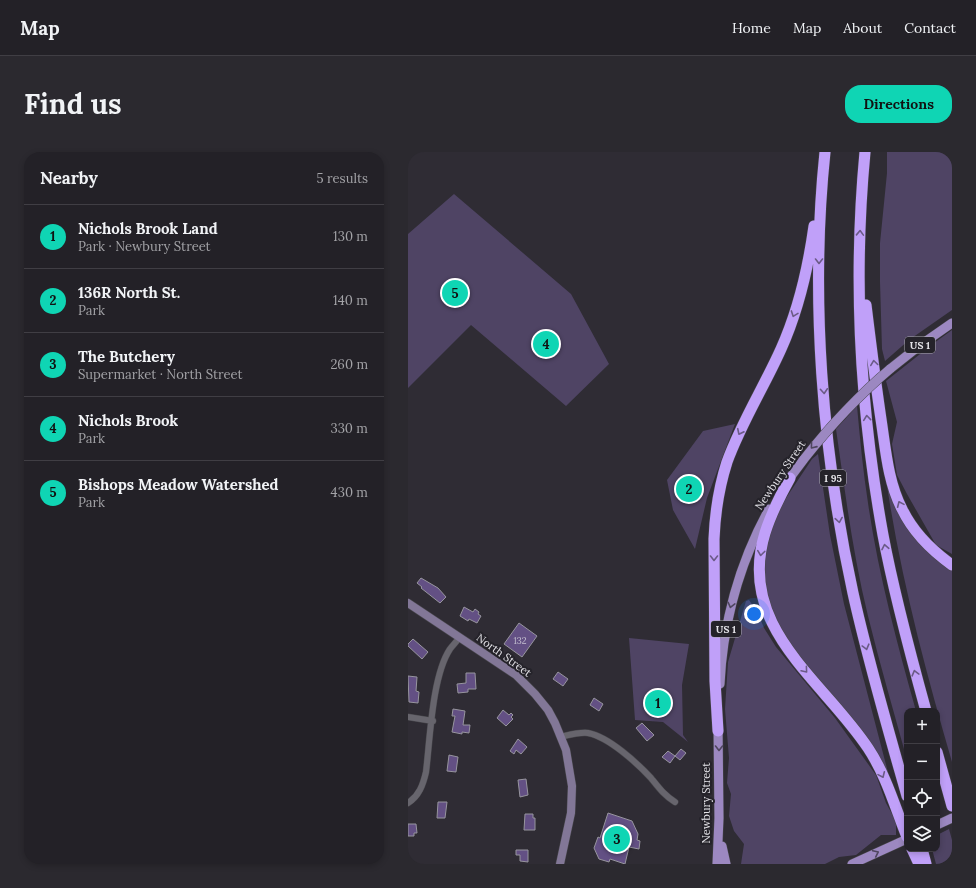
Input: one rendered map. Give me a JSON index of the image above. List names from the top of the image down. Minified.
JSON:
{"streets":{"highway":["I 95"],"main road":["US 1","Newbury Street"],"street":["North Street"]},"one_way":["Newbury Street"],"house_numbers":["132"],"page":{"header":"Map","nav":["Home","Map","About","Contact"],"buttons":"Directions","title":"Find us","heading":["Nearby","5 results"],"list":[{"mark":"1","name":"Nichols Brook Land","note":"Park · Newbury Street","value":"130 m"},{"mark":"2","name":"136R North St.","note":"Park","value":"140 m"},{"mark":"3","name":"The Butchery","note":"Supermarket · North Street","value":"260 m"},{"mark":"4","name":"Nichols Brook","note":"Park","value":"330 m"},{"mark":"5","name":"Bishops Meadow Watershed","note":"Park","value":"430 m"}],"pins":["5","4","2","1","3"],"map_buttons":["+","−"]}}
